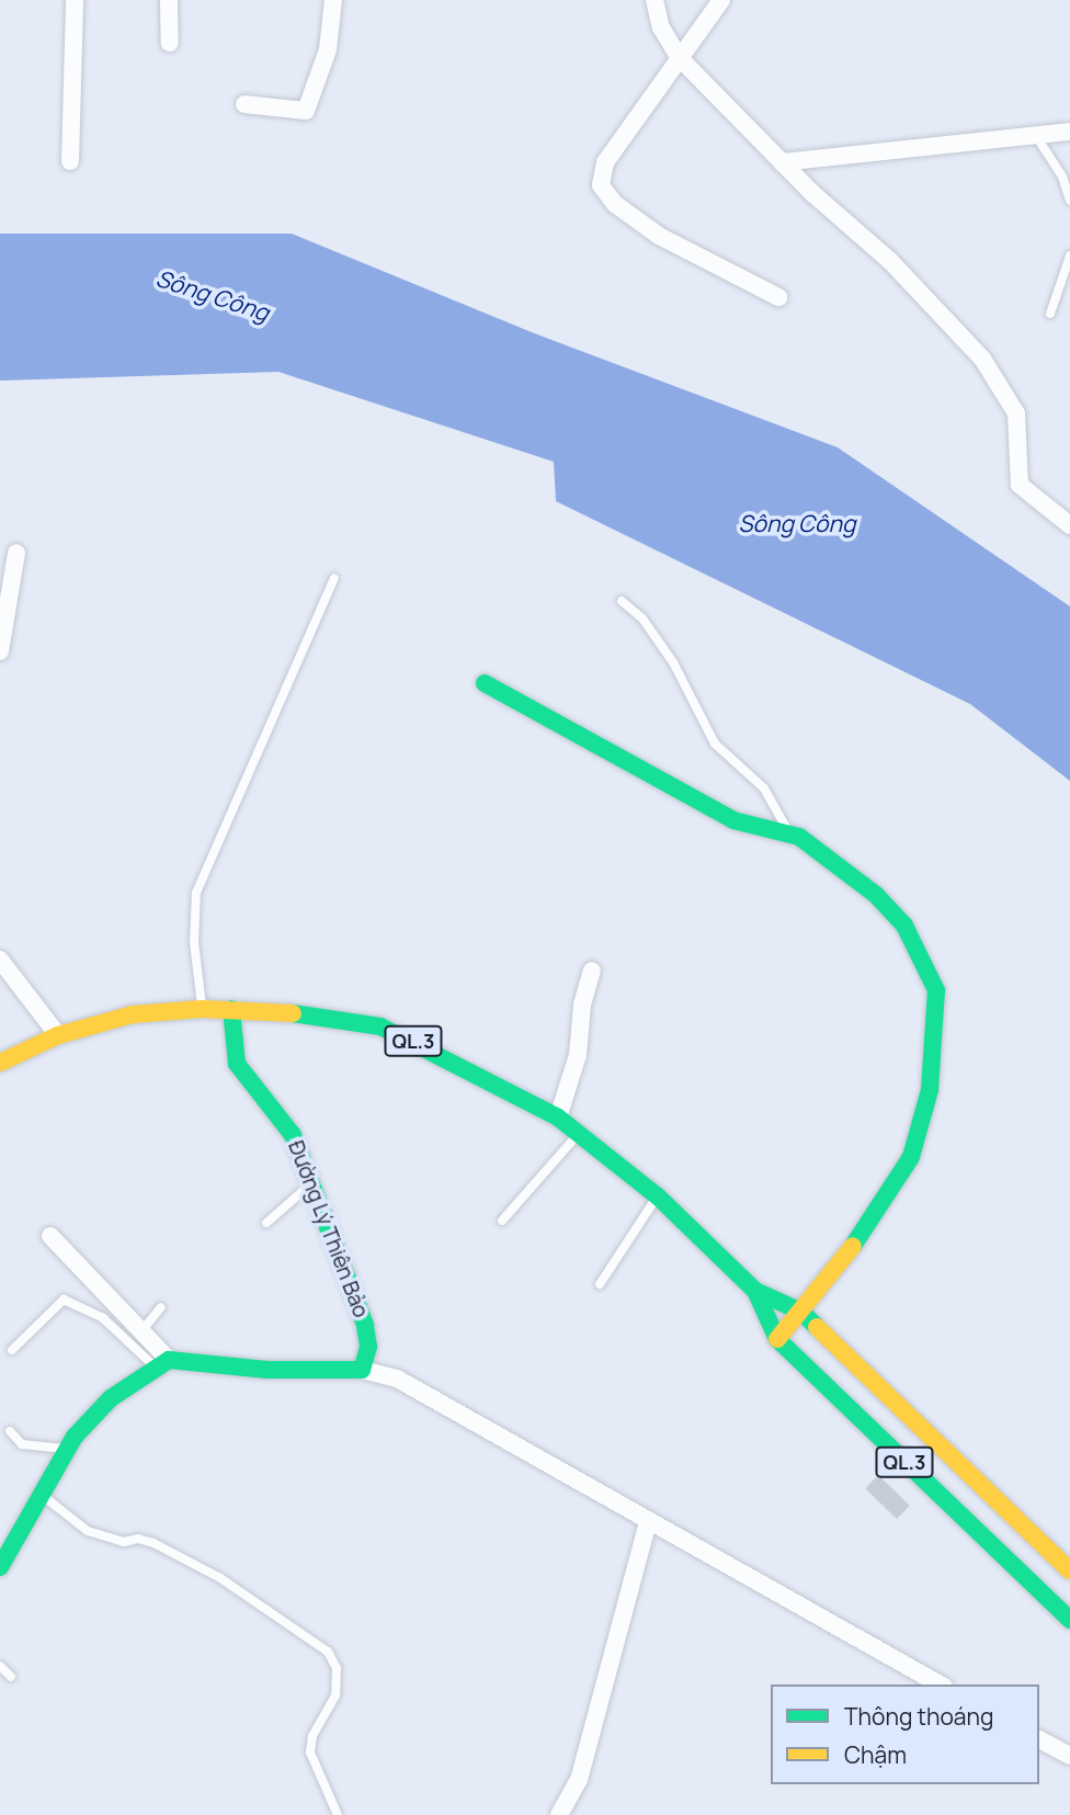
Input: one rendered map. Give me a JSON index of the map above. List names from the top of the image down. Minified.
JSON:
{"streets":{"main road":["QL.3","Đường Lý Thiên Bảo"]},"crossings":[["QL.3","Đường Lý Thiên Bảo"]],"water":["Sông Công"],"legend":["Thông thoáng","Chậm"]}
